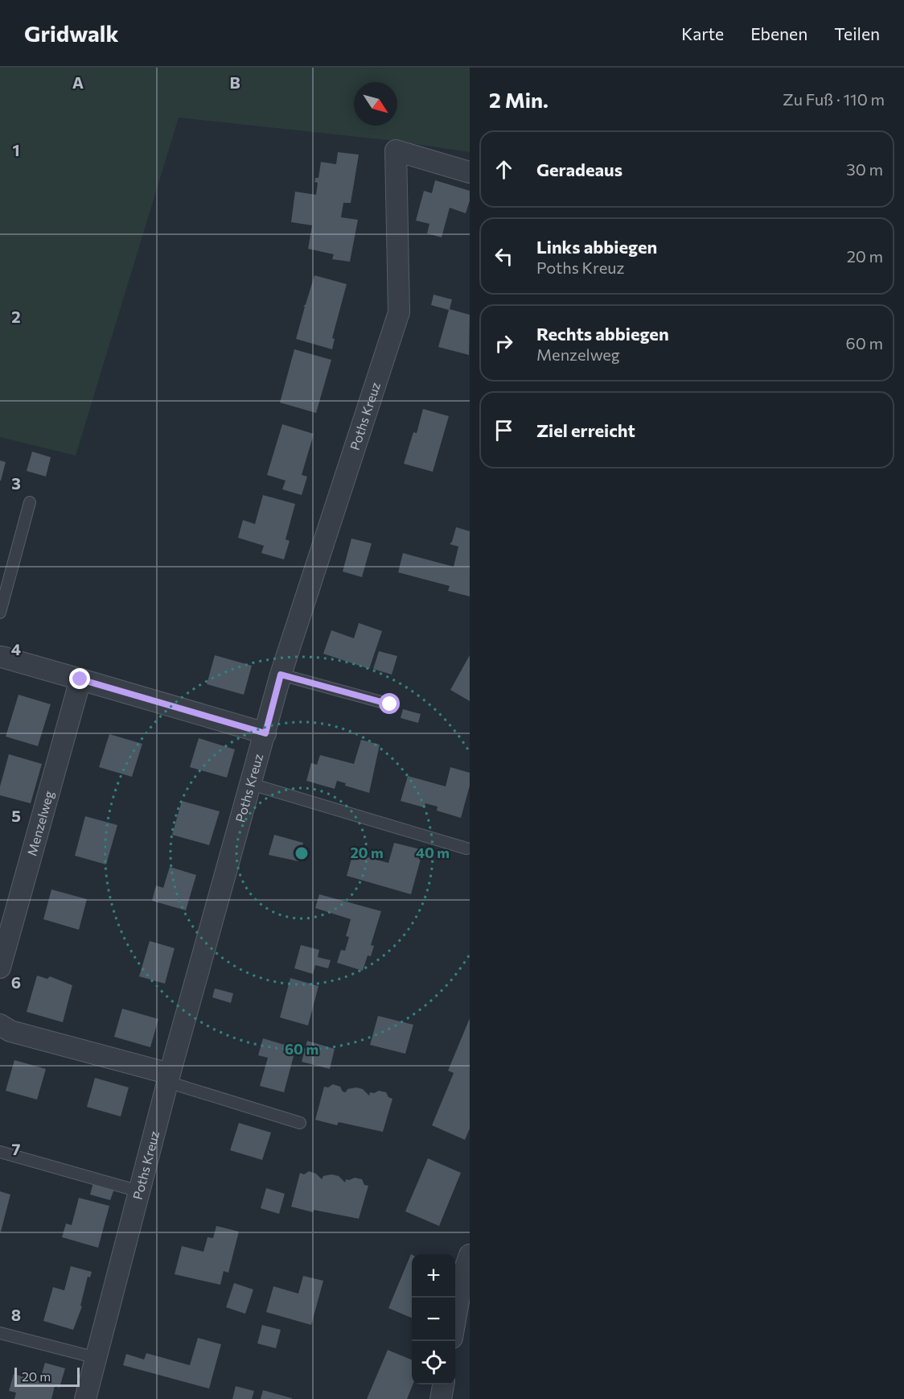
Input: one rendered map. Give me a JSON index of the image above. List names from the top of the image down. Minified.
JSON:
{"streets":{"street":["Poths Kreuz","Menzelweg"]},"scale_bar":"20 m","north":"bottom right","page":{"header":"Gridwalk","nav":["Karte","Ebenen","Teilen"],"heading":["2 Min.","Zu Fuß · 110 m"],"list":[["Geradeaus","30 m"],["Links abbiegen","Poths Kreuz","20 m"],["Rechts abbiegen","Menzelweg","60 m"],"Ziel erreicht"],"map_buttons":["+","−"],"scale":"20 m"},"grid":{"columns":["A","B"],"rows":["1","2","3","4","5","6","7","8"]},"rings":["20 m","40 m","60 m"]}
